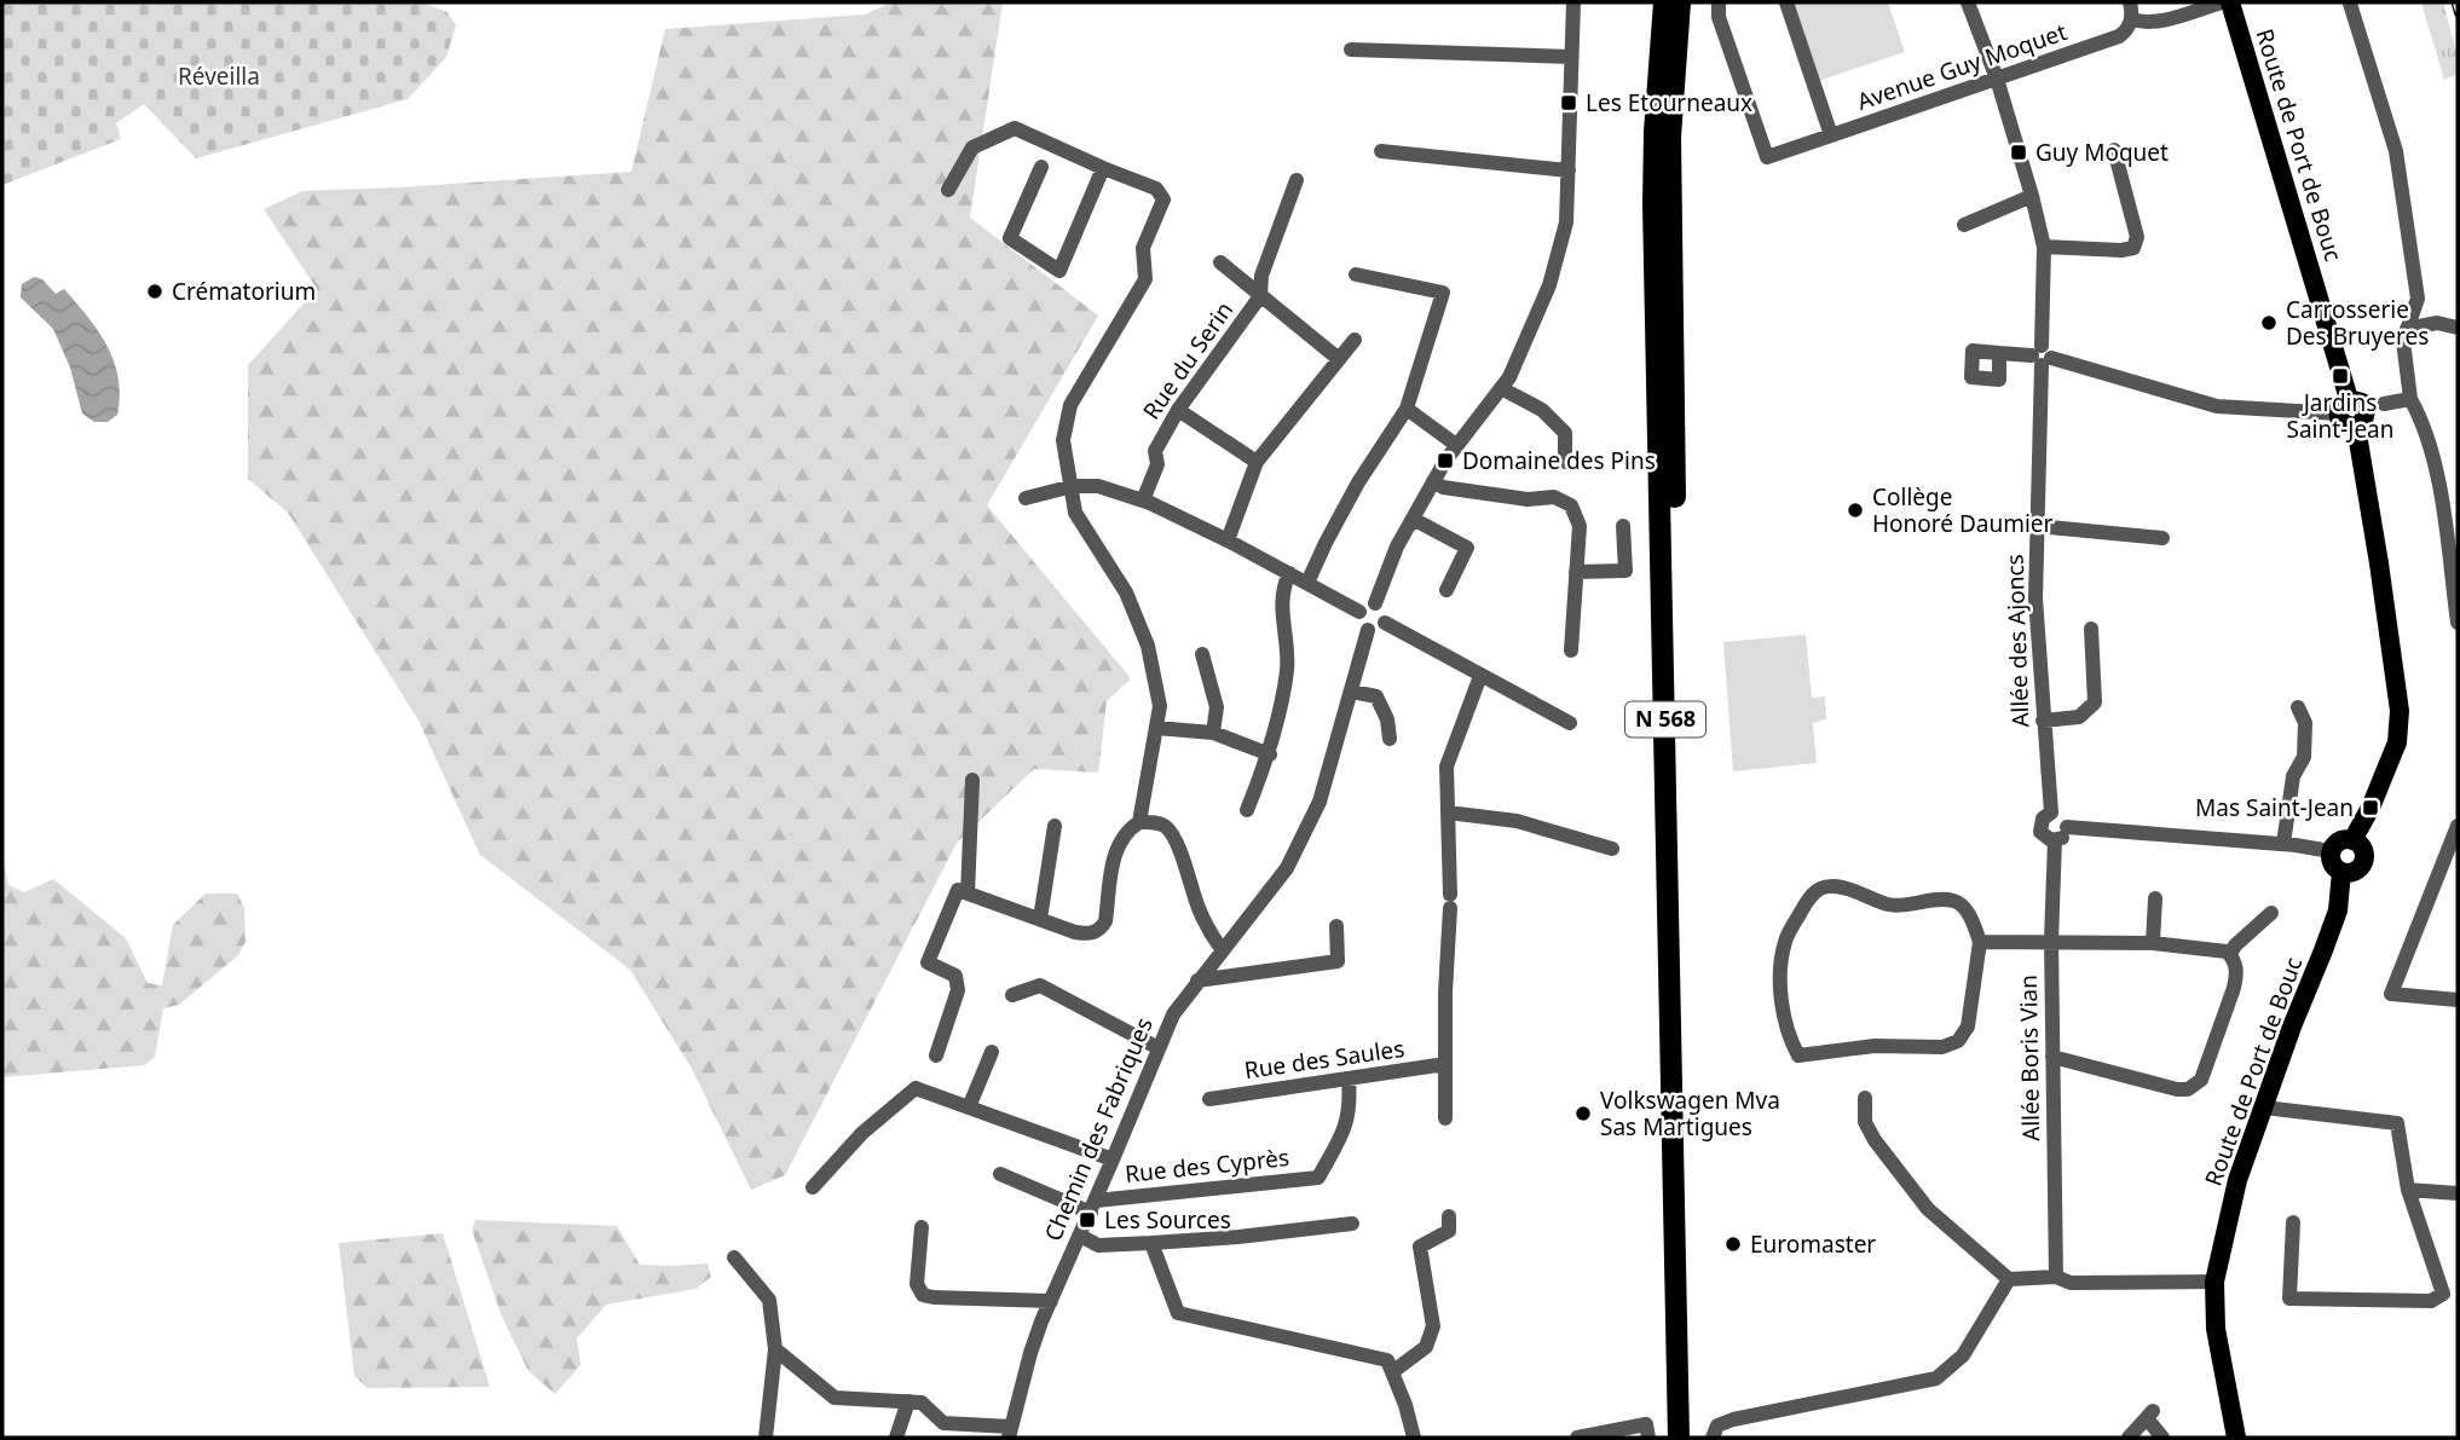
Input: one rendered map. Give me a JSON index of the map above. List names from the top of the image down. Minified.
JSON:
{"streets":{"highway":["N 568"],"main road":["Route de Port de Bouc"],"street":["Avenue Guy Moquet","Rue du Serin","Allée des Ajoncs","Allée Boris Vian","Rue des Saules","Chemin des Fabriques","Rue des Cyprès"]},"crossings":[["Avenue Guy Moquet","Allée des Ajoncs"],["Allée des Ajoncs","Allée Boris Vian"],["Rue des Saules","Rue des Cyprès"],["Chemin des Fabriques","Rue des Cyprès"]],"parks":["Réveilla"],"places":{"transit":["Les Etourneaux","Guy Moquet","Jardins Saint-Jean","Domaine des Pins","Mas Saint-Jean","Les Sources"],"other":["Crématorium","Carrosserie Des Bruyeres","Collège Honoré Daumier","Volkswagen Mva Sas Martigues","Euromaster"]}}
